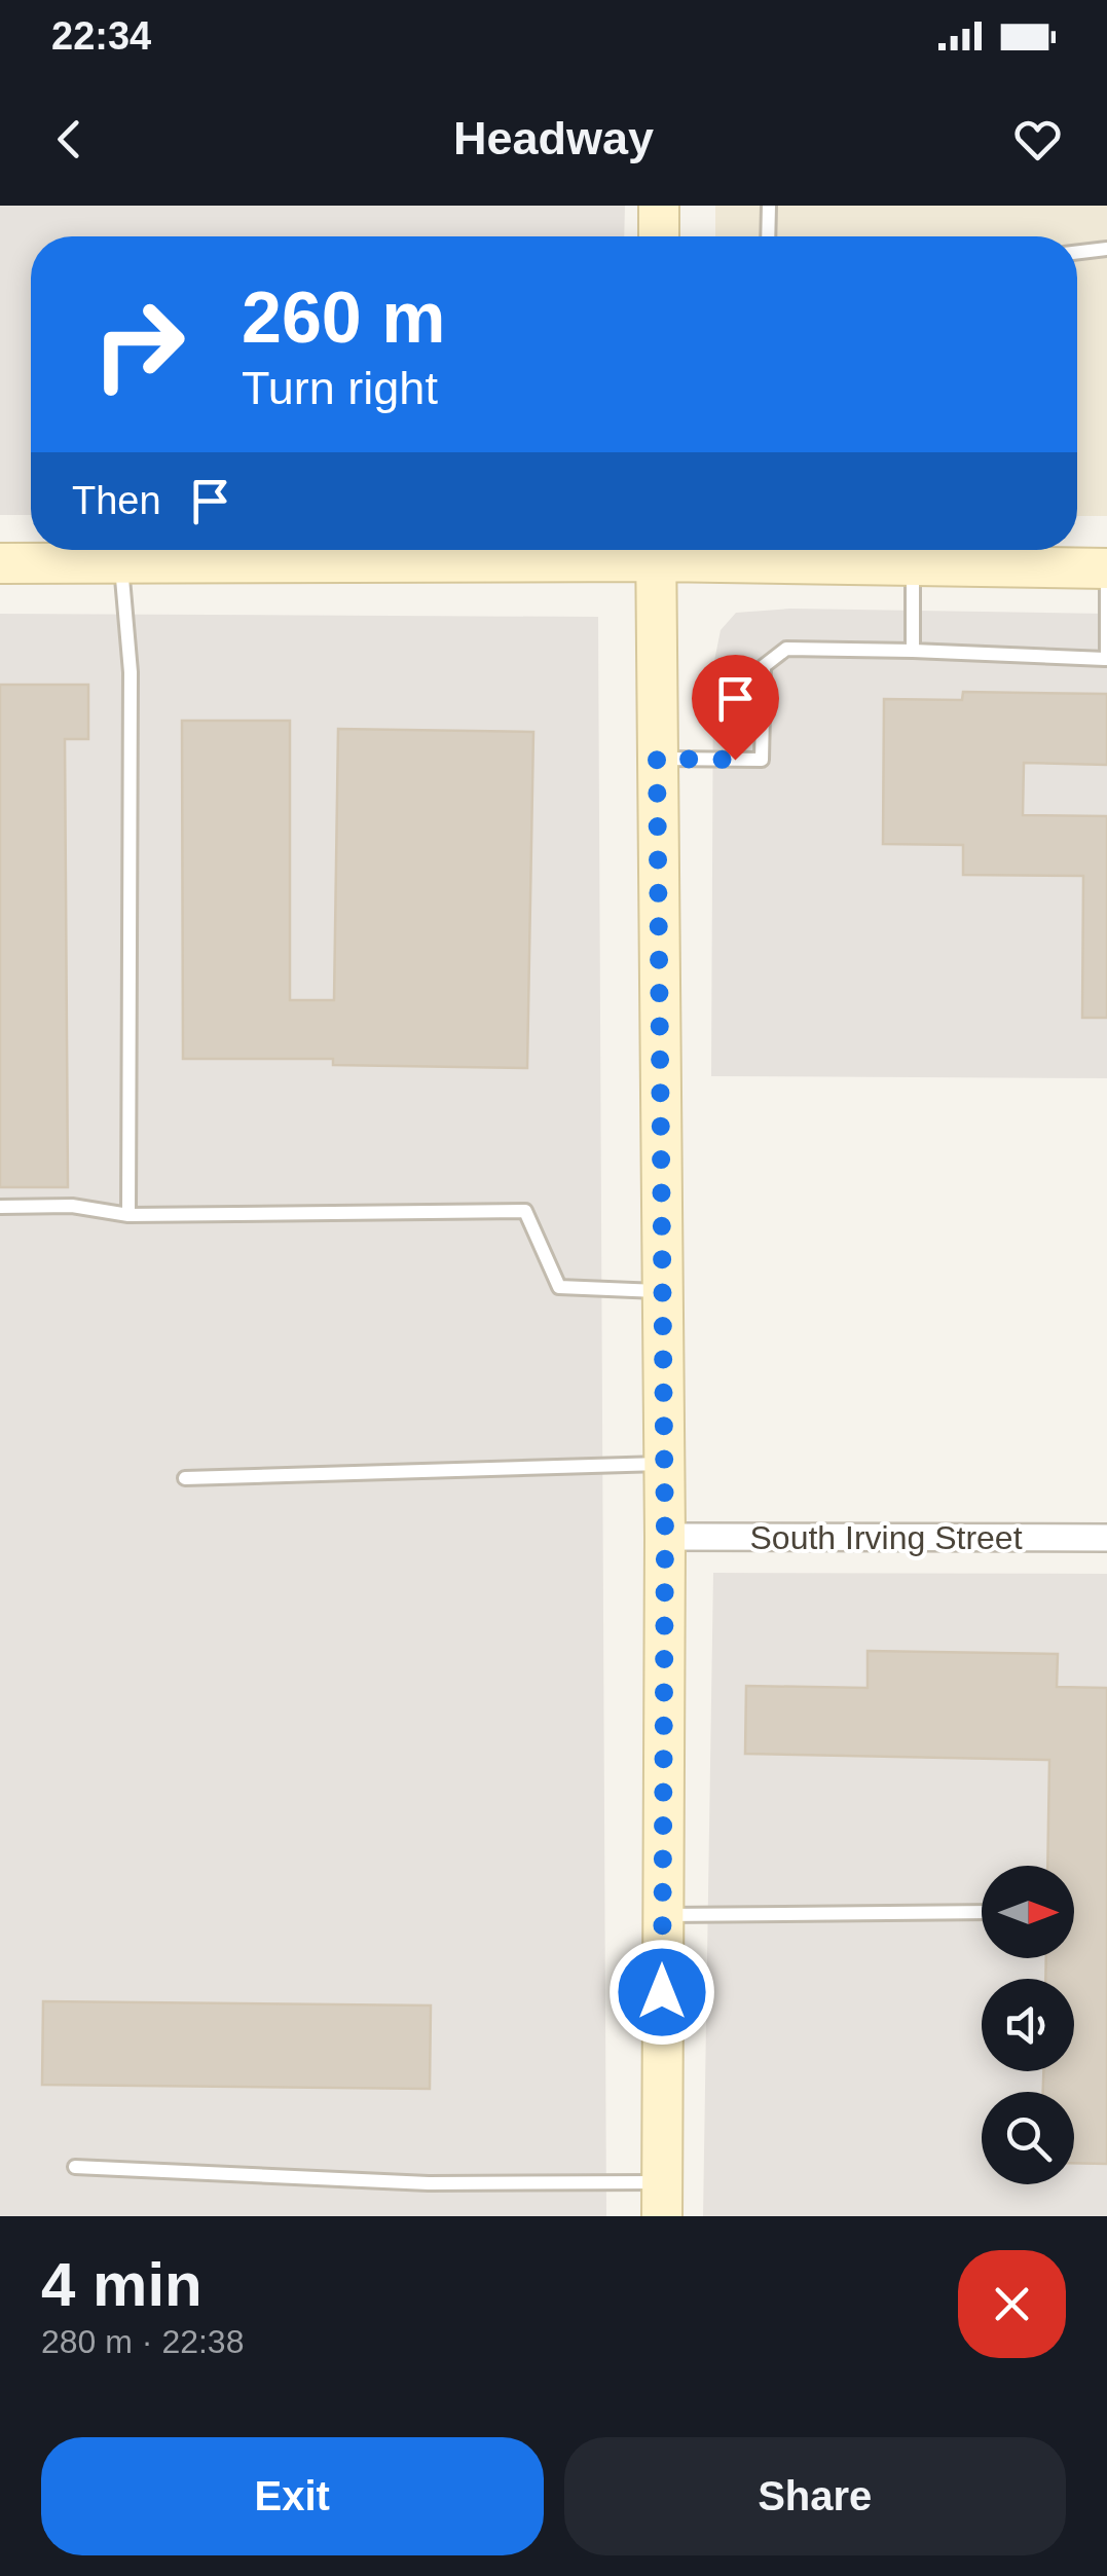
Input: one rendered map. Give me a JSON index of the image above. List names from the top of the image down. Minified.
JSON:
{"streets":{"street":["South Irving Street"]},"north":"right","page":{"status":"22:34","header":"Headway","turn":["260 m","Turn right"],"then":"Then","heading":["4 min","280 m · 22:38"],"buttons":["Exit","Share"]}}
